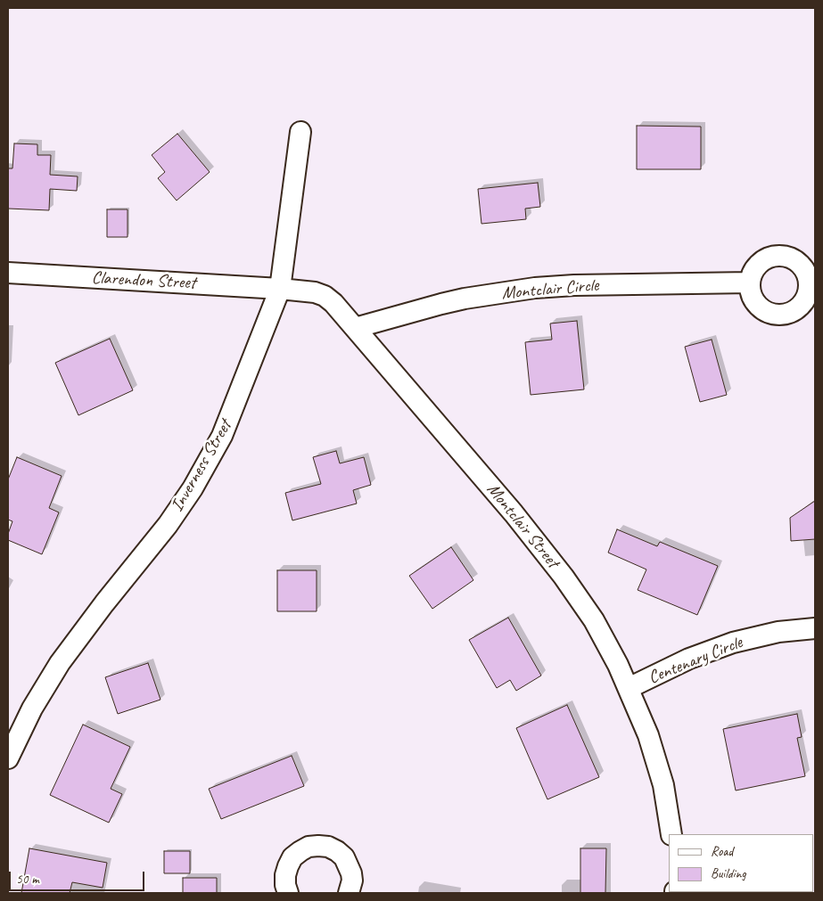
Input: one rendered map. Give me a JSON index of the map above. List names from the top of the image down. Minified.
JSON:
{"streets":{"street":["Clarendon Street","Montclair Circle","Inverness Street","Montclair Street","Centenary Circle"]},"crossings":[["Clarendon Street","Inverness Street"],["Clarendon Street","Montclair Street"],["Montclair Circle","Montclair Street"],["Inverness Street","Montclair Street"],["Montclair Street","Centenary Circle"]],"legend":["Road","Building"],"scale_bar":"50 m"}
